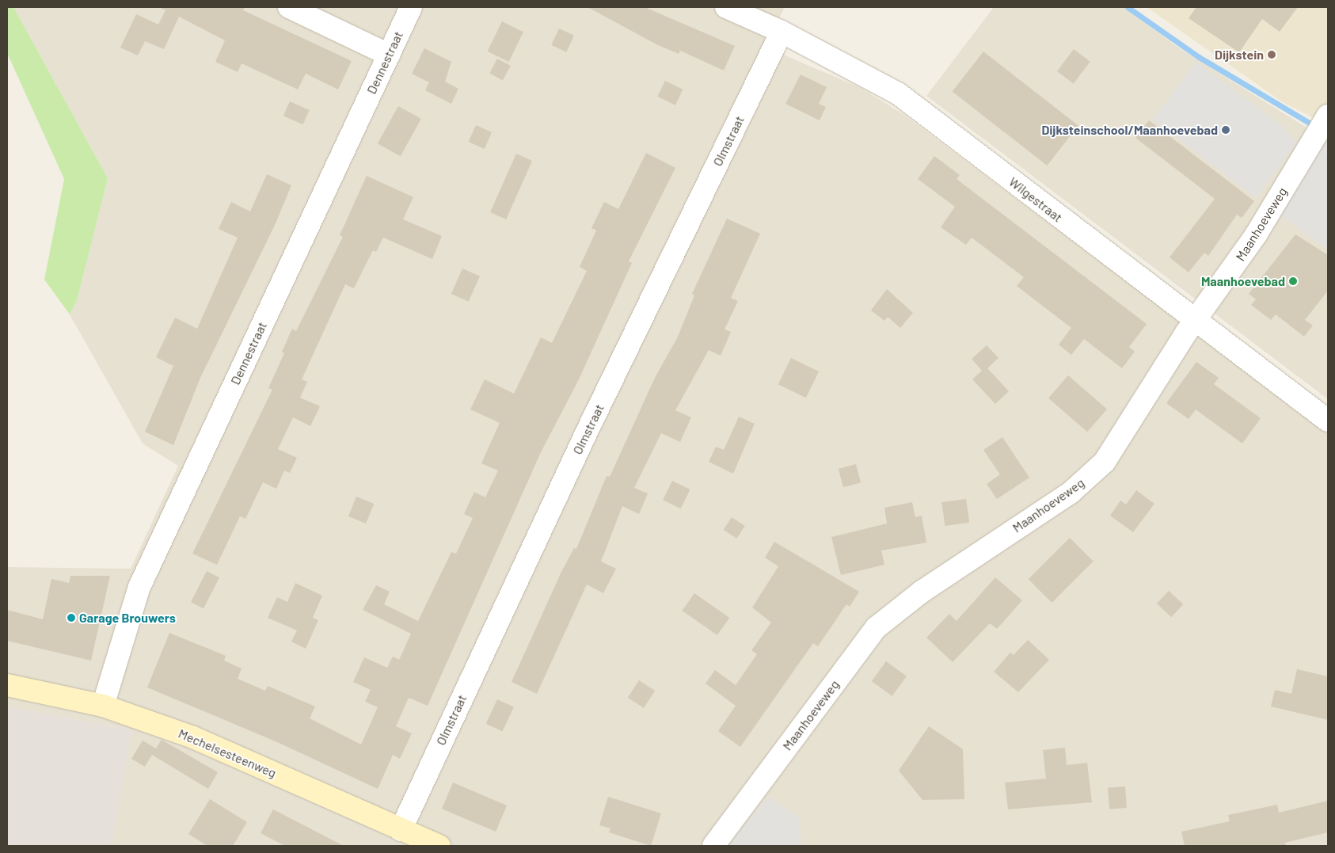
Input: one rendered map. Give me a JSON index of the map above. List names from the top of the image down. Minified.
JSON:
{"streets":{"main road":["Mechelsesteenweg"],"street":["Dennestraat","Olmstraat","Wilgestraat","Maanhoeveweg"]},"crossings":[["Dennestraat","Mechelsesteenweg"],["Olmstraat","Wilgestraat"],["Olmstraat","Mechelsesteenweg"],["Wilgestraat","Maanhoeveweg"]],"places":["Dijkstein","Dijksteinschool/Maanhoevebad","Maanhoevebad","Garage Brouwers"]}
